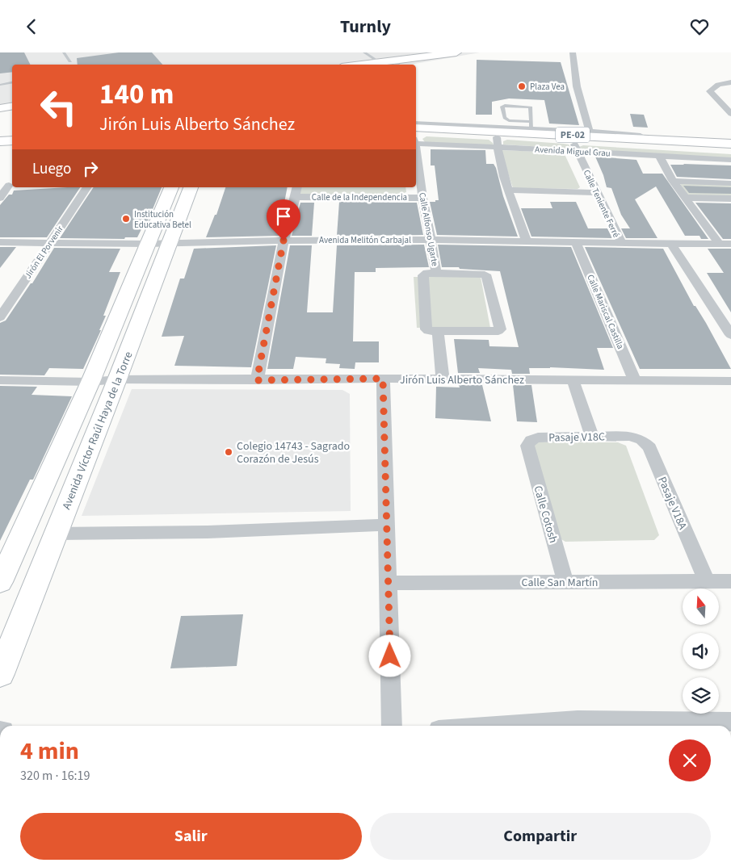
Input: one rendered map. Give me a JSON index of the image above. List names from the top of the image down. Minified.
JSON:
{"streets":{"main road":["PE-02","Avenida Miguel Grau","Avenida Víctor Raúl Haya de la Torre"],"street":["Calle de la Independencia","Calle Teniente Ferré","Calle Alfonso Ugarte","Avenida Melitón Carbajal","Jirón El Porvenir","Calle Mariscal Castilla","Jirón Luis Alberto Sánchez","Pasaje V18C","Pasaje V18A","Calle Cotosh","Calle San Martín"]},"crossings":[["Avenida Miguel Grau","Calle Teniente Ferré"],["Calle de la Independencia","Calle Alfonso Ugarte"],["Calle Teniente Ferré","Avenida Melitón Carbajal"],["Calle Alfonso Ugarte","Avenida Melitón Carbajal"],["Avenida Melitón Carbajal","Jirón El Porvenir"],["Avenida Melitón Carbajal","Calle Mariscal Castilla"],["Avenida Melitón Carbajal","Avenida Víctor Raúl Haya de la Torre"],["Calle Mariscal Castilla","Jirón Luis Alberto Sánchez"],["Jirón Luis Alberto Sánchez","Avenida Víctor Raúl Haya de la Torre"],["Pasaje V18C","Pasaje V18A"],["Pasaje V18C","Calle Cotosh"],["Pasaje V18A","Calle San Martín"],["Calle Cotosh","Calle San Martín"]],"places":["Plaza Vea","Institución Educativa Betel","Colegio 14743 - Sagrado Corazón de Jesús"],"north":"top","page":{"header":"Turnly","turn":["140 m","Jirón Luis Alberto Sánchez"],"then":"Luego","heading":["4 min","320 m · 16:19"],"buttons":["Salir","Compartir"]}}
